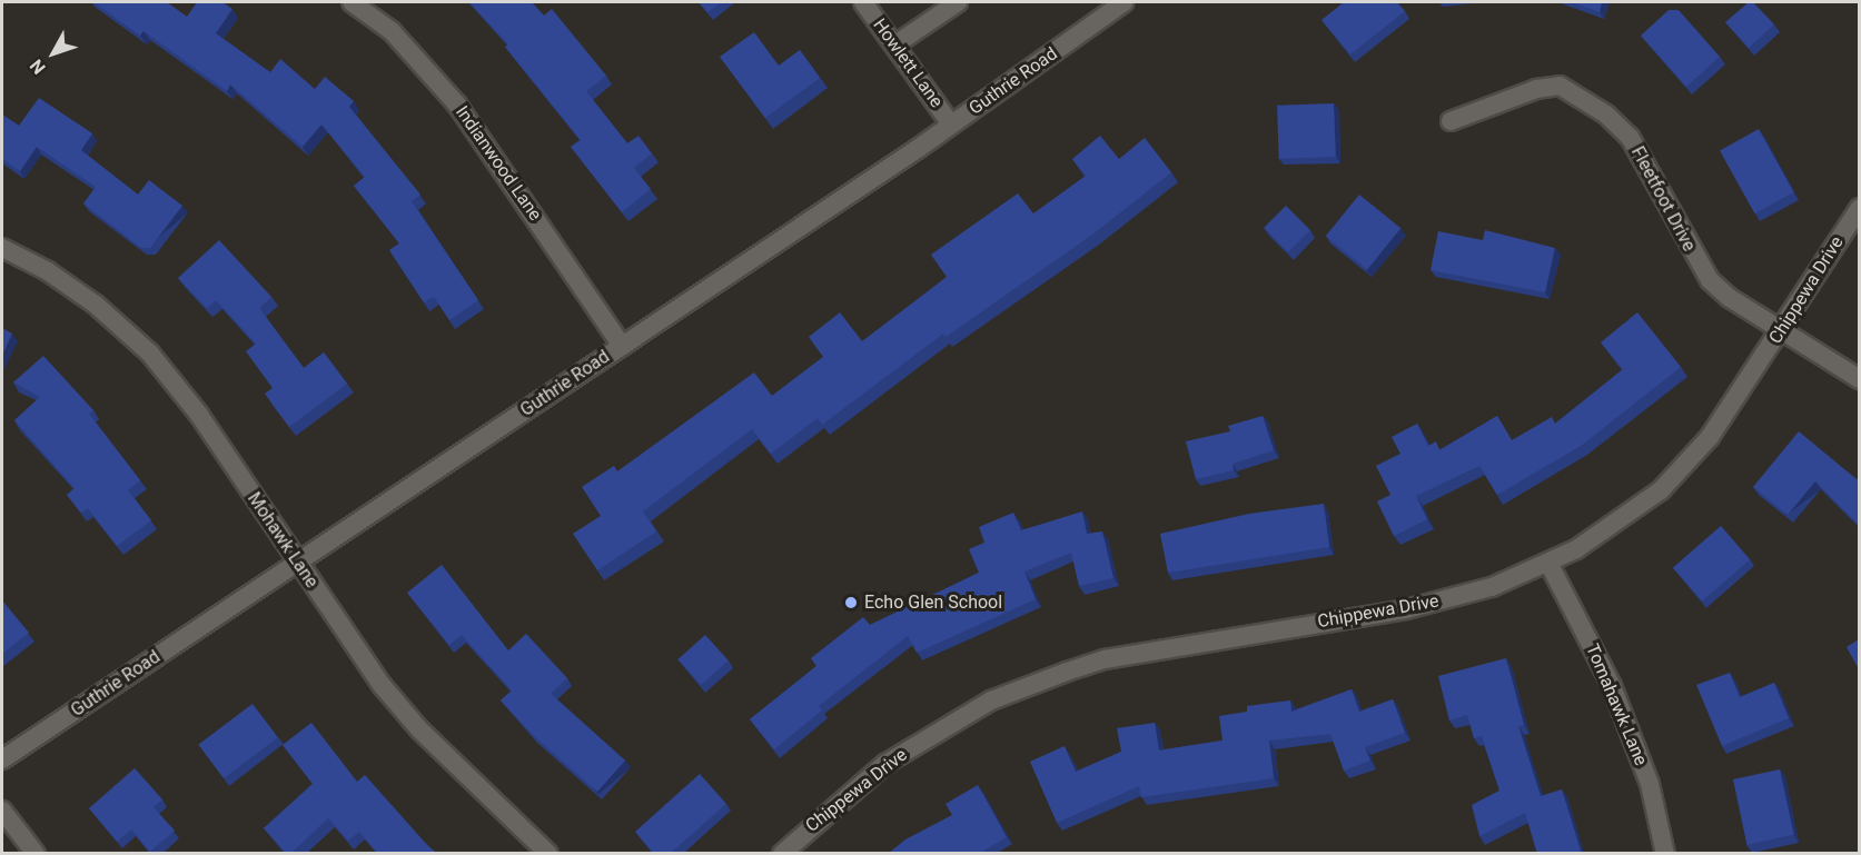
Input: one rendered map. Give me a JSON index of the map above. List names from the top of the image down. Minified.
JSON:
{"streets":{"street":["Howlett Lane","Guthrie Road","Indianwood Lane","Fleetfoot Drive","Chippewa Drive","Mohawk Lane","Tomahawk Lane"]},"crossings":[["Howlett Lane","Guthrie Road"],["Guthrie Road","Indianwood Lane"],["Guthrie Road","Mohawk Lane"],["Fleetfoot Drive","Chippewa Drive"],["Chippewa Drive","Tomahawk Lane"]],"places":["Echo Glen School"],"north":"bottom left"}
